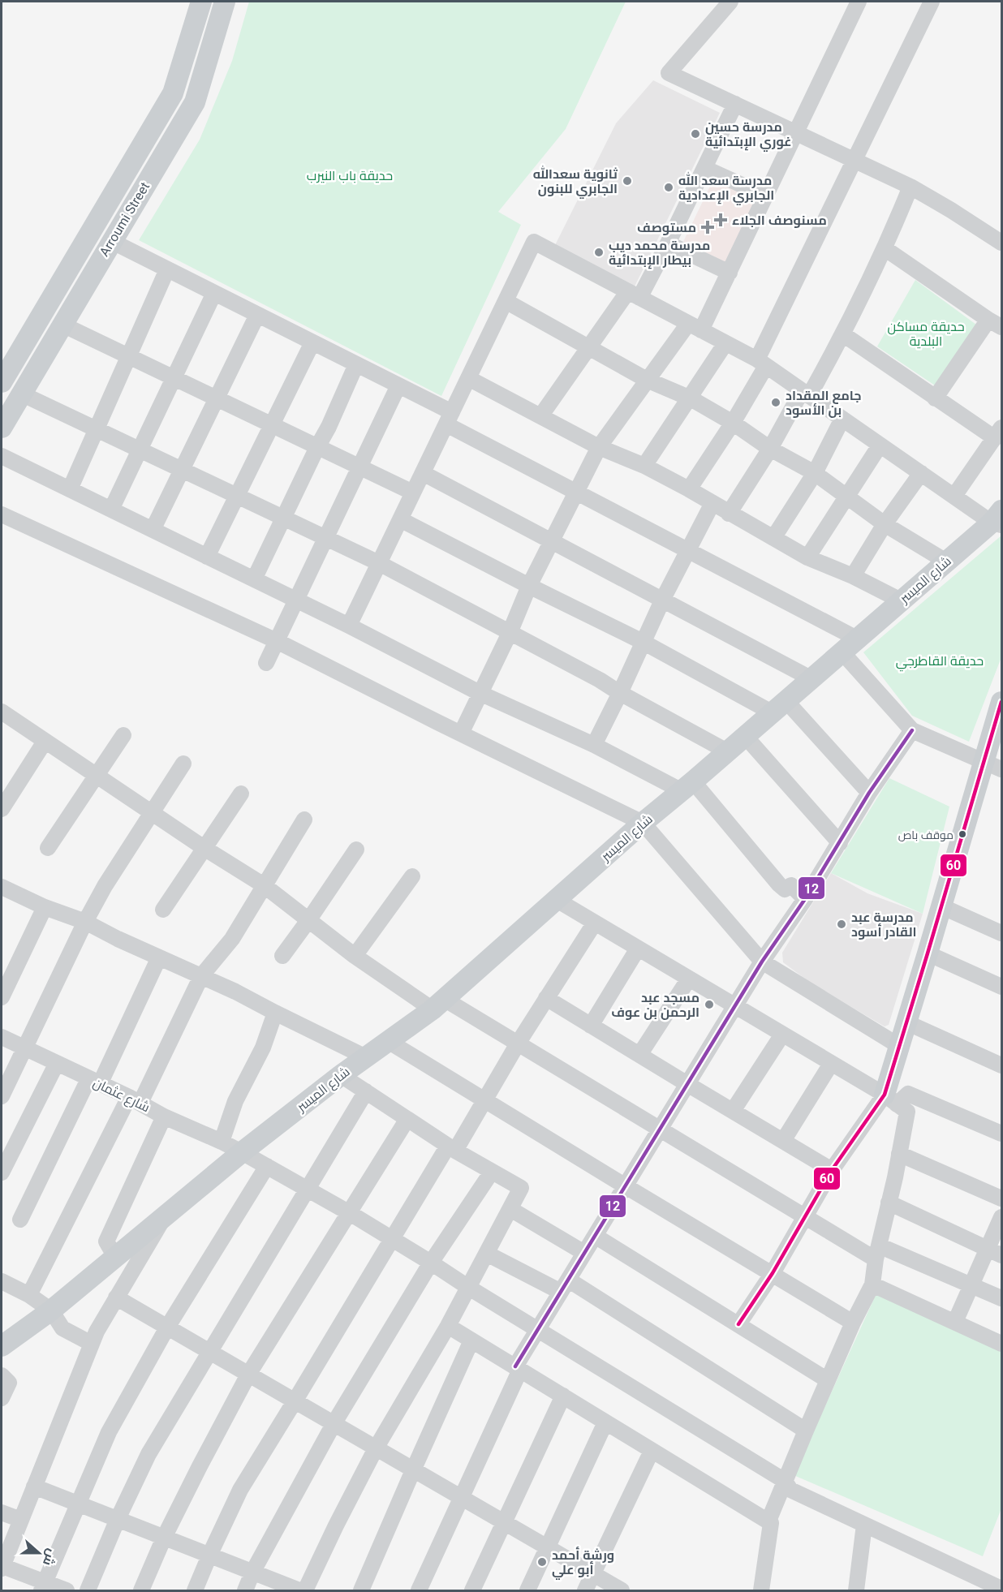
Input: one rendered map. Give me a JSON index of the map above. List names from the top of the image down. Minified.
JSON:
{"streets":{"main road":["Arroumi Street","شارع الميسر"],"street":["شارع عثمان"]},"crossings":[["شارع الميسر","شارع عثمان"]],"parks":["حديقة باب النيرب","حديقة مساكن البلدية","حديقة القاطرجي"],"places":{"other":["مدرسة حسين غوري الإبتدائية","ثانوية سعدالله الجابري للبنون","مدرسة سعد الله الجابري الإعدادية","مدرسة محمد ديب بيطار الإبتدائية","جامع المقداد بن الأسود","موقف باص","مدرسة عبد القادر أسود","مسجد عبد الرحمن بن عوف","ورشة أحمد أبو علي"],"health":["مسنوصف الجلاء","مستوصف"]},"lines":["transit line 60","transit line 12"],"north":"right"}
